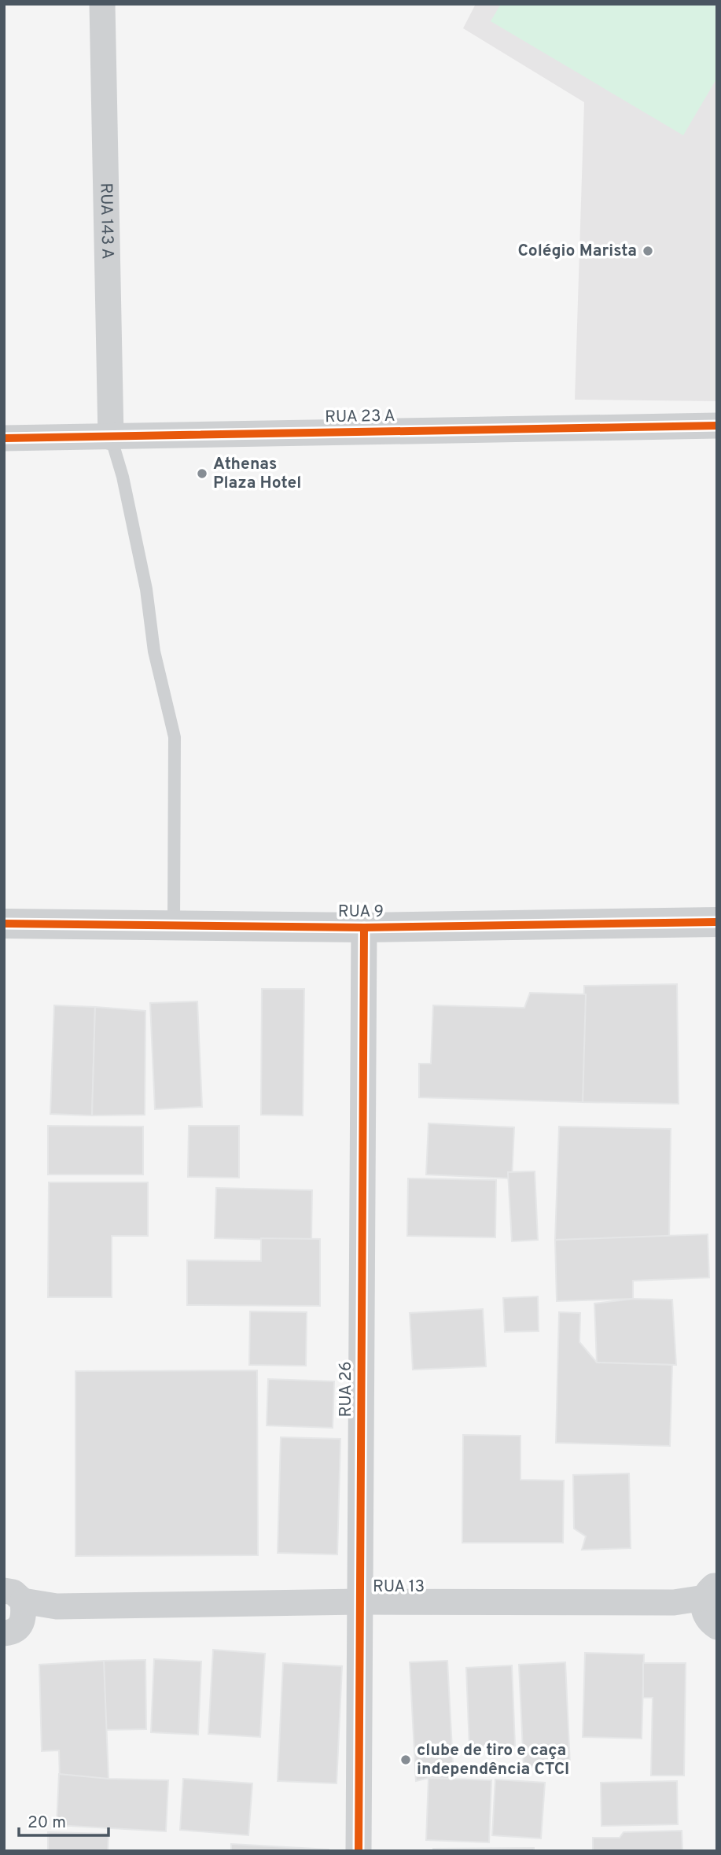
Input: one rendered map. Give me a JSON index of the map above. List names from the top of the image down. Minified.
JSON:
{"streets":{"street":["RUA 143 A","RUA 23 A","RUA 9","RUA 26","RUA 13"]},"crossings":[["RUA 143 A","RUA 23 A"],["RUA 9","RUA 26"],["RUA 26","RUA 13"]],"places":["Colégio Marista","Athenas Plaza Hotel","clube de tiro e caça independência CTCI"],"scale_bar":"20 m"}
